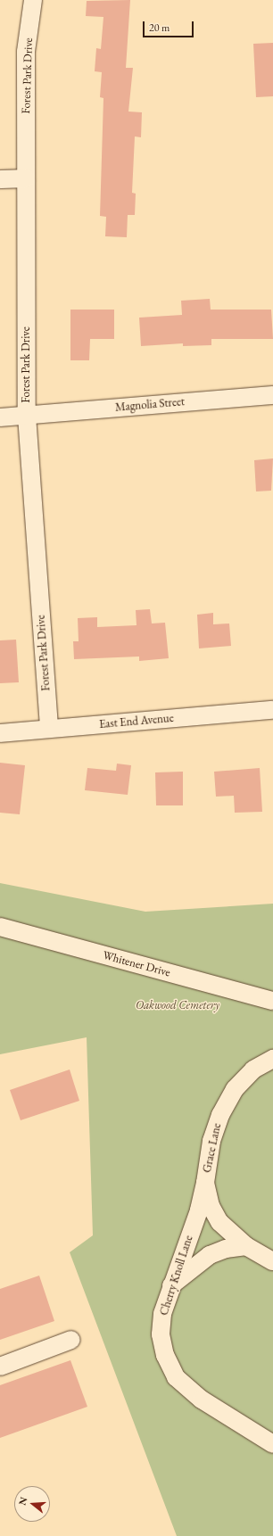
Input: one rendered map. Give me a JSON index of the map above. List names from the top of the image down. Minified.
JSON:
{"streets":{"street":["Forest Park Drive","Magnolia Street","East End Avenue","Whitener Drive","Grace Lane","Cherry Knoll Lane"]},"crossings":[["Forest Park Drive","Magnolia Street"],["Forest Park Drive","East End Avenue"],["Grace Lane","Cherry Knoll Lane"]],"parks":["Oakwood Cemetery"],"scale_bar":"20 m","north":"left"}
